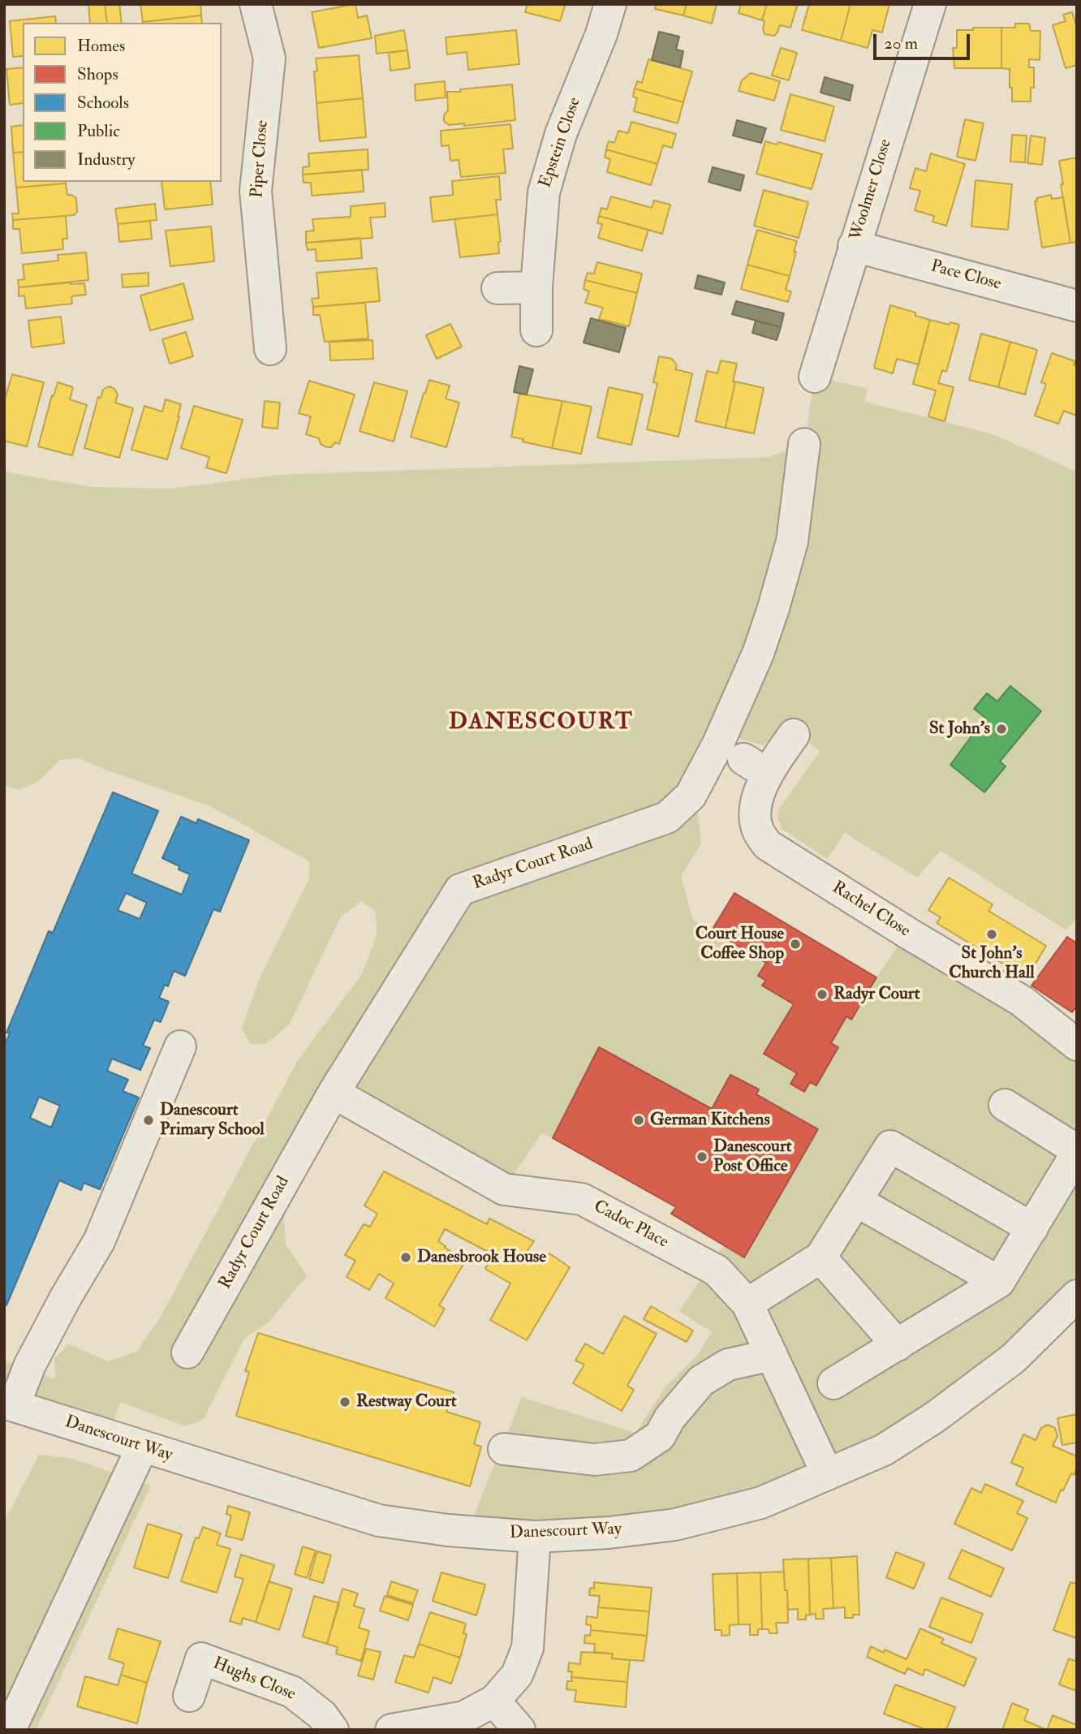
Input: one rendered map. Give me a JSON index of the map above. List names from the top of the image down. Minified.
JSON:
{"streets":{"street":["Epstein Close","Piper Close","Woolmer Close","Pace Close","Radyr Court Road","Rachel Close","Cadoc Place","Danescourt Way","Hughs Close"]},"crossings":[["Woolmer Close","Pace Close"],["Radyr Court Road","Cadoc Place"],["Cadoc Place","Danescourt Way"]],"districts":["DANESCOURT"],"places":["St John's","St John's Church Hall","Court House Coffee Shop","Radyr Court","Danescourt Primary School","German Kitchens","Danescourt Post Office","Danesbrook House","Restway Court"],"legend":["Homes","Shops","Schools","Public","Industry"],"scale_bar":"20 m"}
